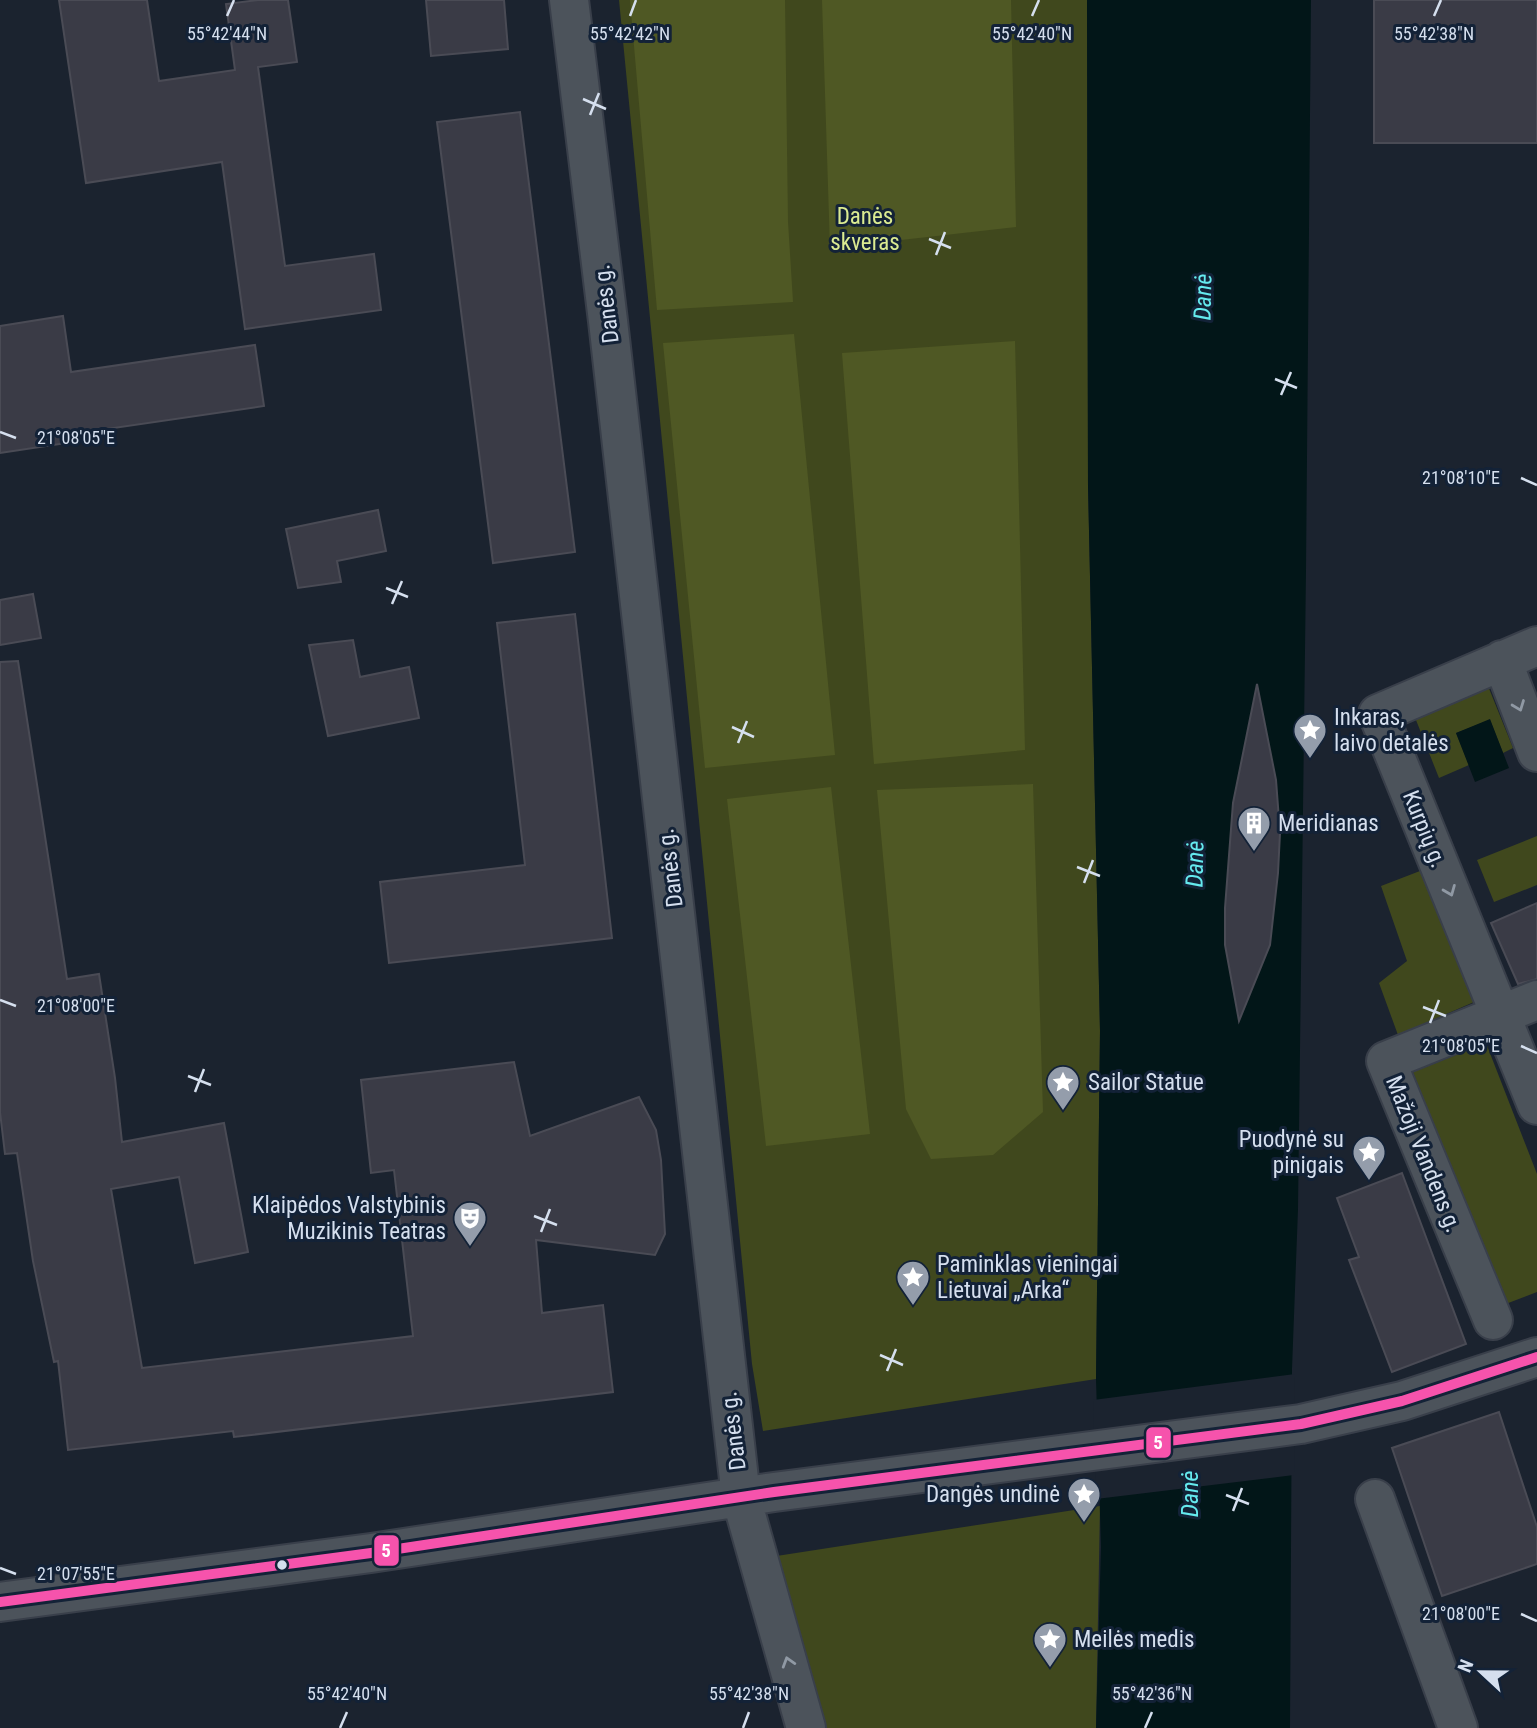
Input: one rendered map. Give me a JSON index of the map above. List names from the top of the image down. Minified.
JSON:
{"streets":{"street":["Danės g.","Kurpių g.","Mažoji Vandens g."]},"crossings":[["Kurpių g.","Mažoji Vandens g."]],"water":["Danė"],"parks":["Danės skveras"],"places":{"place":["Inkaras, laivo detalės","Sailor Statue","Puodynė su pinigais","Paminklas vieningai Lietuvai „Arka“","Dangės undinė","Meilės medis"],"building":["Meridianas"],"theatre":["Klaipėdos Valstybinis Muzikinis Teatras"]},"lines":["transit line 5"],"north":"left","coordinates":["55°42'44\"N","55°42'42\"N","55°42'40\"N","55°42'38\"N","21°08'05\"E","21°08'10\"E","21°08'00\"E","21°07'55\"E","55°42'36\"N"]}
